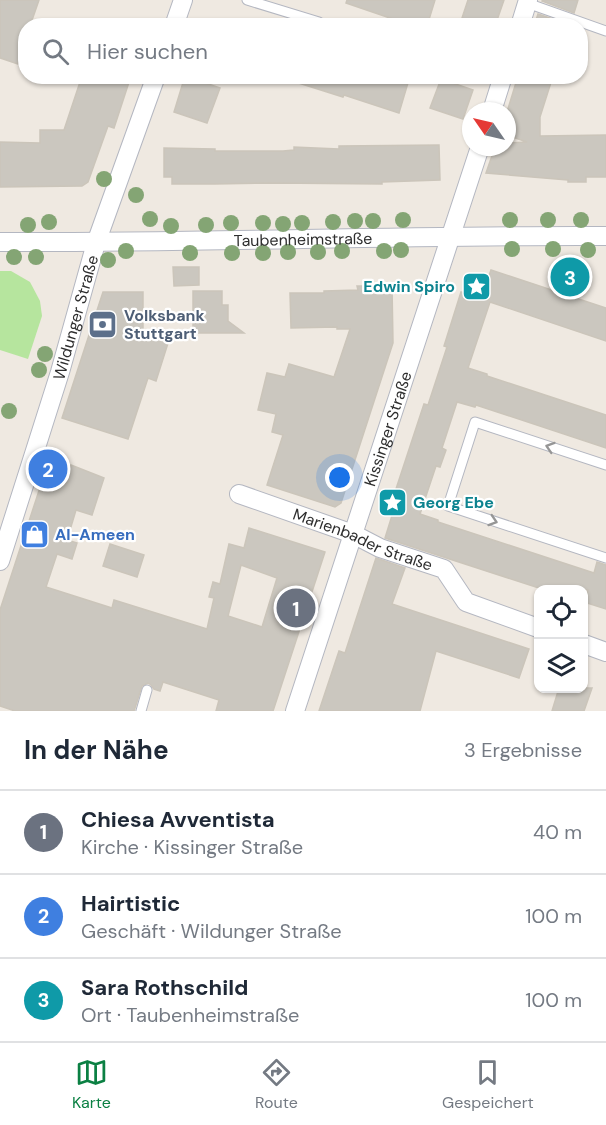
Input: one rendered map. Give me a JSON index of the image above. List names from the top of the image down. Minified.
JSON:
{"streets":{"street":["Taubenheimstraße","Wildunger Straße","Kissinger Straße","Marienbader Straße"]},"crossings":[["Taubenheimstraße","Wildunger Straße"],["Taubenheimstraße","Kissinger Straße"],["Kissinger Straße","Marienbader Straße"]],"places":{"place":["Edwin Spiro","Georg Ebe"],"bank":["Volksbank Stuttgart"],"shop":["Al-Ameen"]},"north":"top left","page":{"search":"Hier suchen","pins":["3","2","1"],"heading":["In der Nähe","3 Ergebnisse"],"list":[{"mark":"1","name":"Chiesa Avventista","note":"Kirche · Kissinger Straße","value":"40 m"},{"mark":"2","name":"Hairtistic","note":"Geschäft · Wildunger Straße","value":"100 m"},{"mark":"3","name":"Sara Rothschild","note":"Ort · Taubenheimstraße","value":"100 m"}],"nav":["Karte","Route","Gespeichert"]}}
